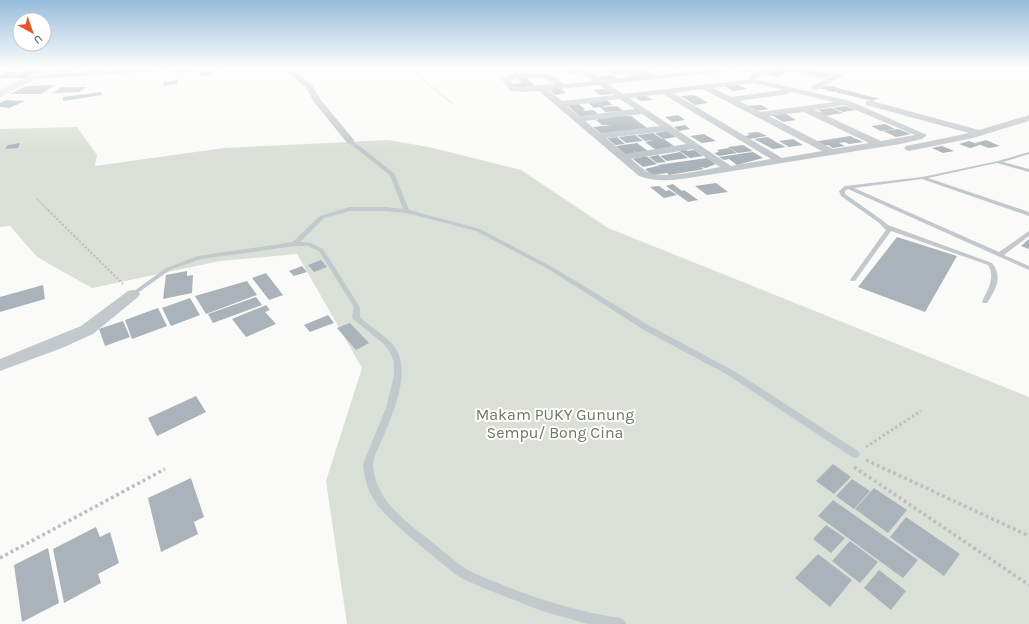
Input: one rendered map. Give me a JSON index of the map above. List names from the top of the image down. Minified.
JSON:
{"parks":["Makam PUKY Gunung Sempu/ Bong Cina"],"north":"bottom right"}
